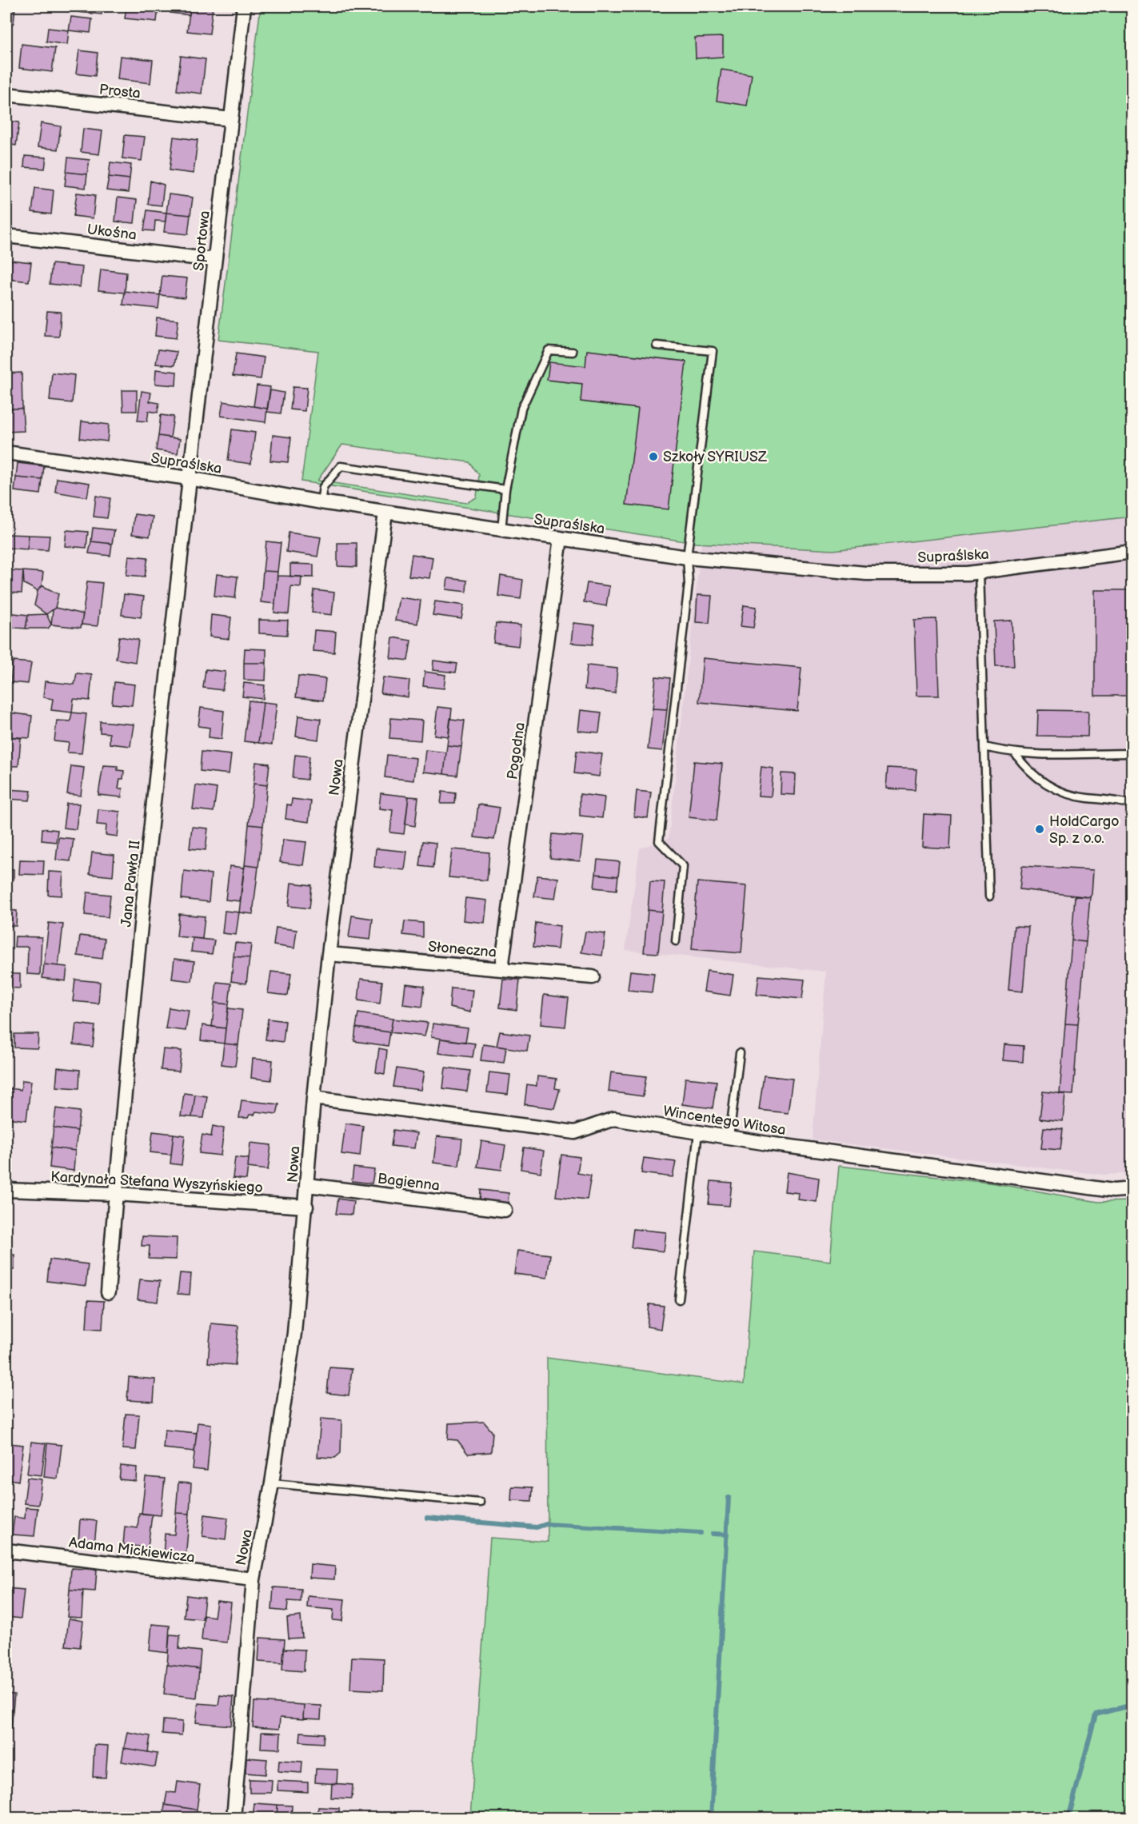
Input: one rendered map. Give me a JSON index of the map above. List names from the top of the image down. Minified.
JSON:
{"streets":{"street":["Prosta","Ukośna","Sportowa","Supraślska","Pogodna","Nowa","Jana Pawła II","Słoneczna","Wincentego Witosa","Kardynała Stefana Wyszyńskiego","Bagienna","Adama Mickiewicza"]},"crossings":[["Prosta","Sportowa"],["Ukośna","Sportowa"],["Sportowa","Supraślska"],["Sportowa","Jana Pawła II"],["Supraślska","Pogodna"],["Supraślska","Nowa"],["Supraślska","Jana Pawła II"],["Pogodna","Słoneczna"],["Nowa","Słoneczna"],["Nowa","Wincentego Witosa"],["Nowa","Kardynała Stefana Wyszyńskiego"],["Nowa","Bagienna"],["Nowa","Adama Mickiewicza"],["Jana Pawła II","Kardynała Stefana Wyszyńskiego"]],"places":["Szkoły SYRIUSZ","HoldCargo Sp. z o.o."]}
